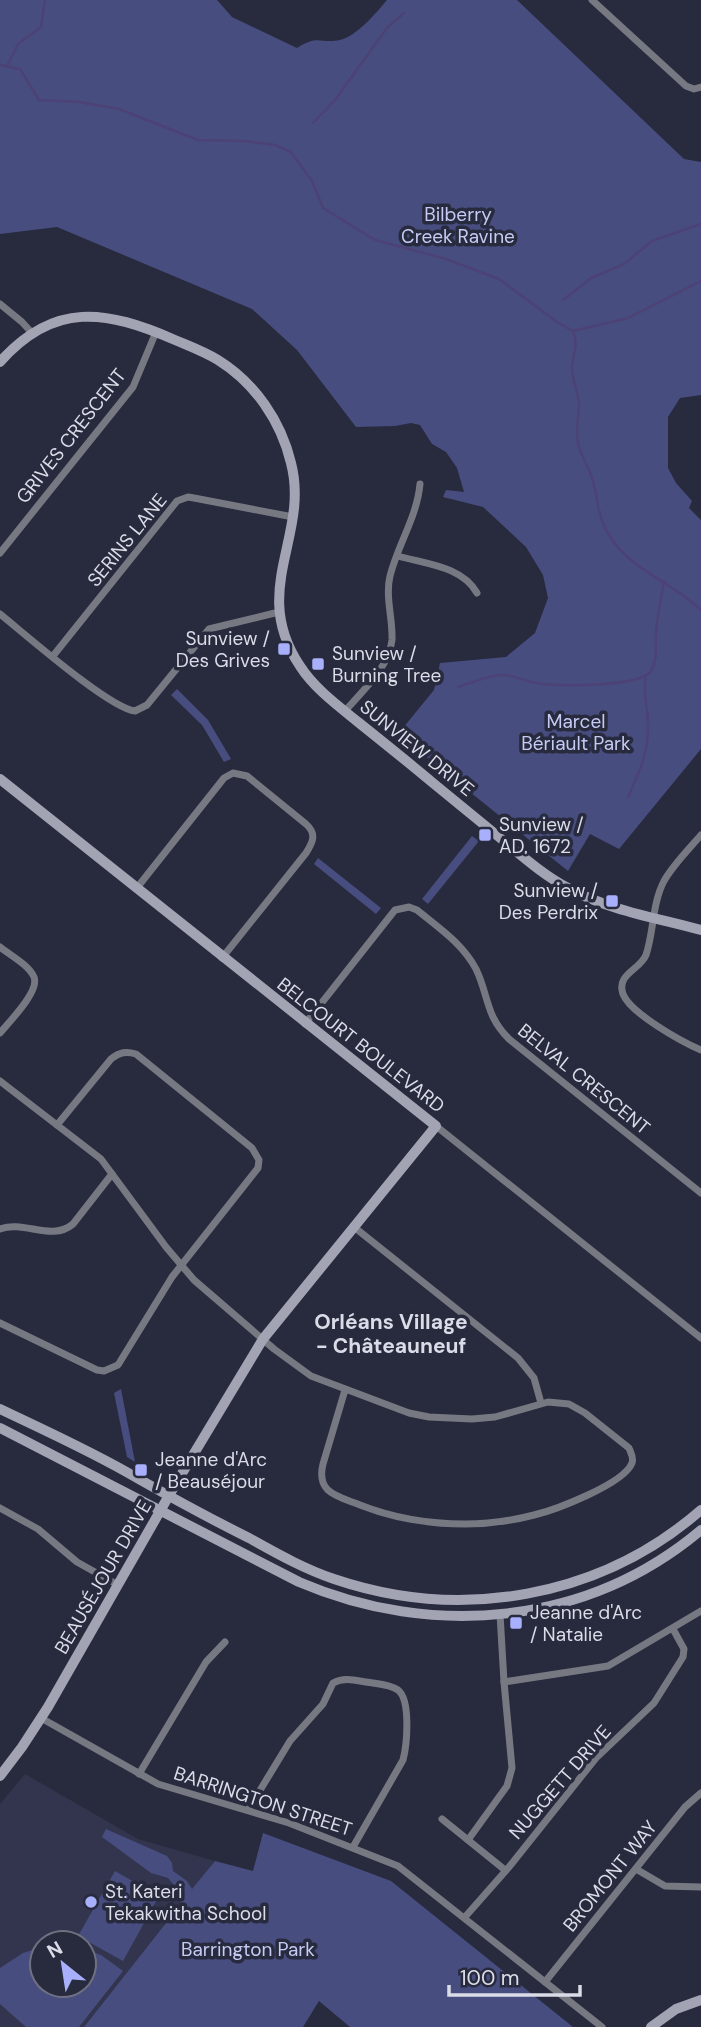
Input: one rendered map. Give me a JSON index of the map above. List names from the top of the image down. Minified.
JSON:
{"streets":{"street":["GRIVES CRESCENT","SERINS LANE","SUNVIEW DRIVE","BELCOURT BOULEVARD","BELVAL CRESCENT","BEAUSÉJOUR DRIVE","NUGGETT DRIVE","BARRINGTON STREET","BROMONT WAY"]},"crossings":[["GRIVES CRESCENT","SUNVIEW DRIVE"],["SERINS LANE","SUNVIEW DRIVE"],["BELCOURT BOULEVARD","BELVAL CRESCENT"],["BELCOURT BOULEVARD","BEAUSÉJOUR DRIVE"],["BEAUSÉJOUR DRIVE","BARRINGTON STREET"],["NUGGETT DRIVE","BARRINGTON STREET"],["BARRINGTON STREET","BROMONT WAY"]],"districts":["Orléans Village - Châteauneuf"],"parks":["Bilberry Creek Ravine","Marcel Bériault Park","Barrington Park"],"places":{"transit":["Sunview / Des Grives","Sunview / Burning Tree","Sunview / AD. 1672","Sunview / Des Perdrix","Jeanne d'Arc / Beauséjour","Jeanne d'Arc / Natalie"],"other":["St. Kateri Tekakwitha School"]},"scale_bar":"100 m","north":"top left"}
